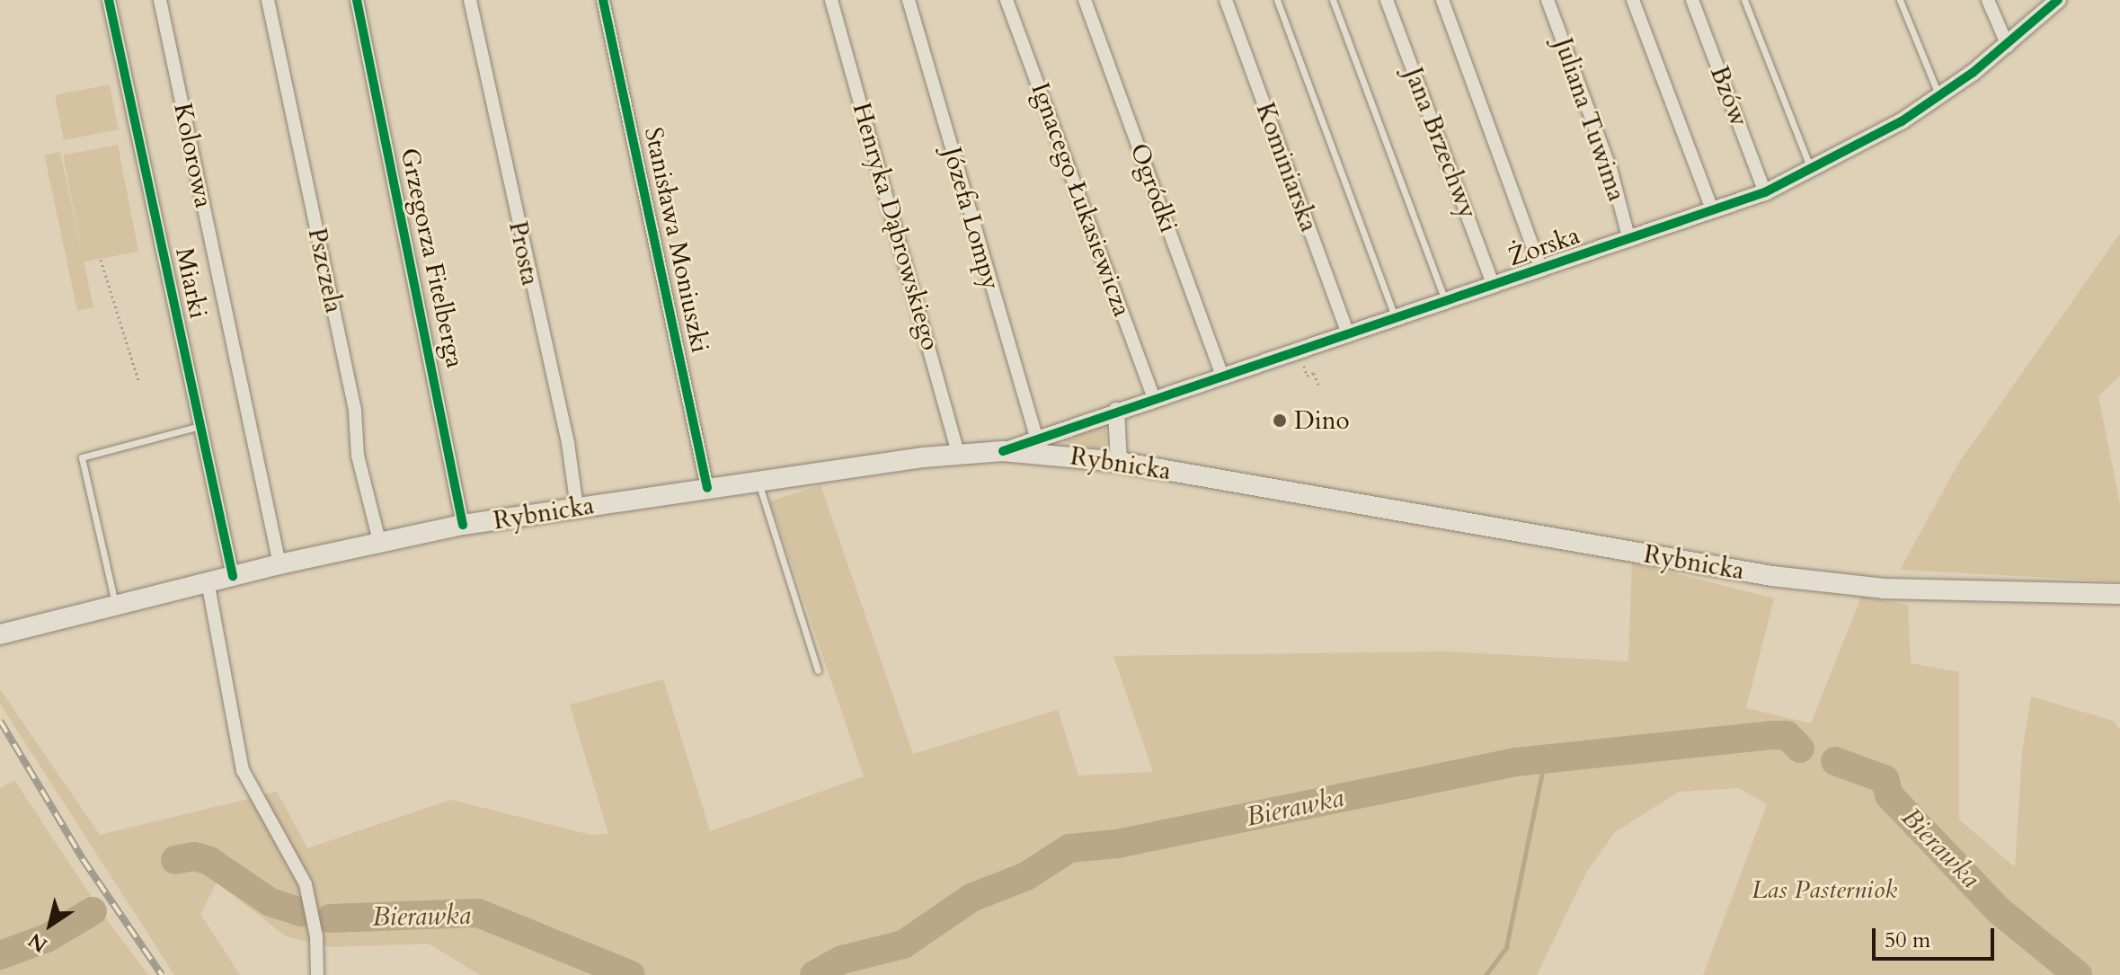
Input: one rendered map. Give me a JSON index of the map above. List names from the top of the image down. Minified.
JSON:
{"streets":{"main road":["Rybnicka"],"street":["Bzów","Juliana Tuwima","Jana Brzechwy","Kolorowa","Kominiarska","Ogródki","Ignacego Łukasiewicza","Józefa Lompy","Henryka Dąbrowskiego","Stanisława Moniuszki","Żorska","Prosta","Grzegorza Fitelberga","Pszczela","Miarki"]},"crossings":[["Bzów","Żorska"],["Juliana Tuwima","Żorska"],["Jana Brzechwy","Żorska"],["Kolorowa","Rybnicka"],["Kominiarska","Żorska"],["Ogródki","Żorska"],["Ignacego Łukasiewicza","Żorska"],["Józefa Lompy","Żorska"],["Henryka Dąbrowskiego","Rybnicka"],["Stanisława Moniuszki","Rybnicka"],["Żorska","Rybnicka"],["Prosta","Rybnicka"],["Grzegorza Fitelberga","Rybnicka"],["Pszczela","Rybnicka"],["Miarki","Rybnicka"]],"water":["Bierawka"],"parks":["Las Pasterniok"],"places":["Dino"],"scale_bar":"50 m","north":"bottom left"}
